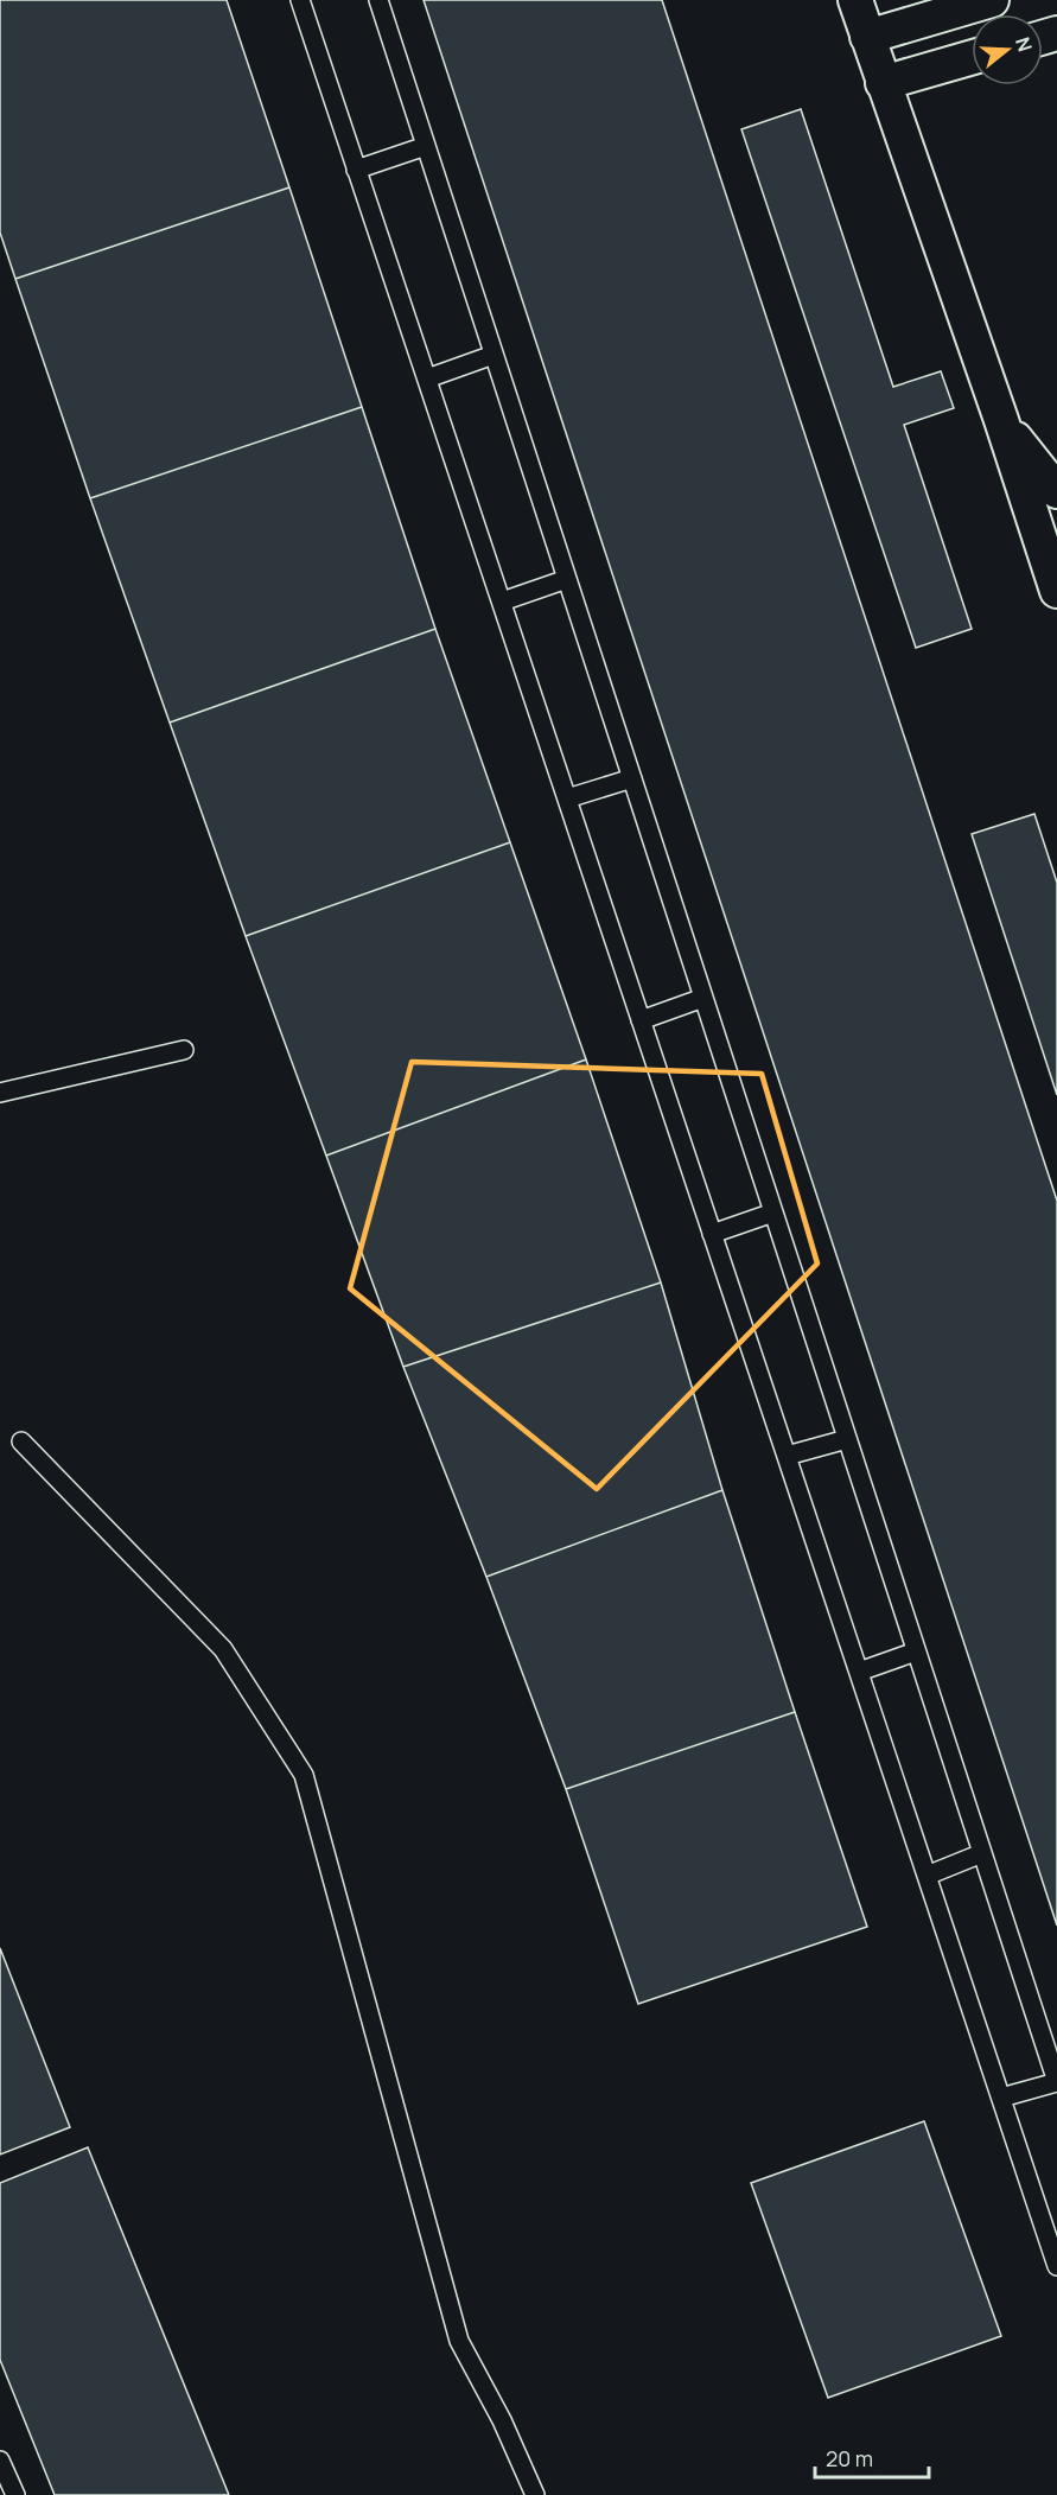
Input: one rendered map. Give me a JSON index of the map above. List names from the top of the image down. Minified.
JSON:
{"scale_bar":"20 m","north":"right"}
